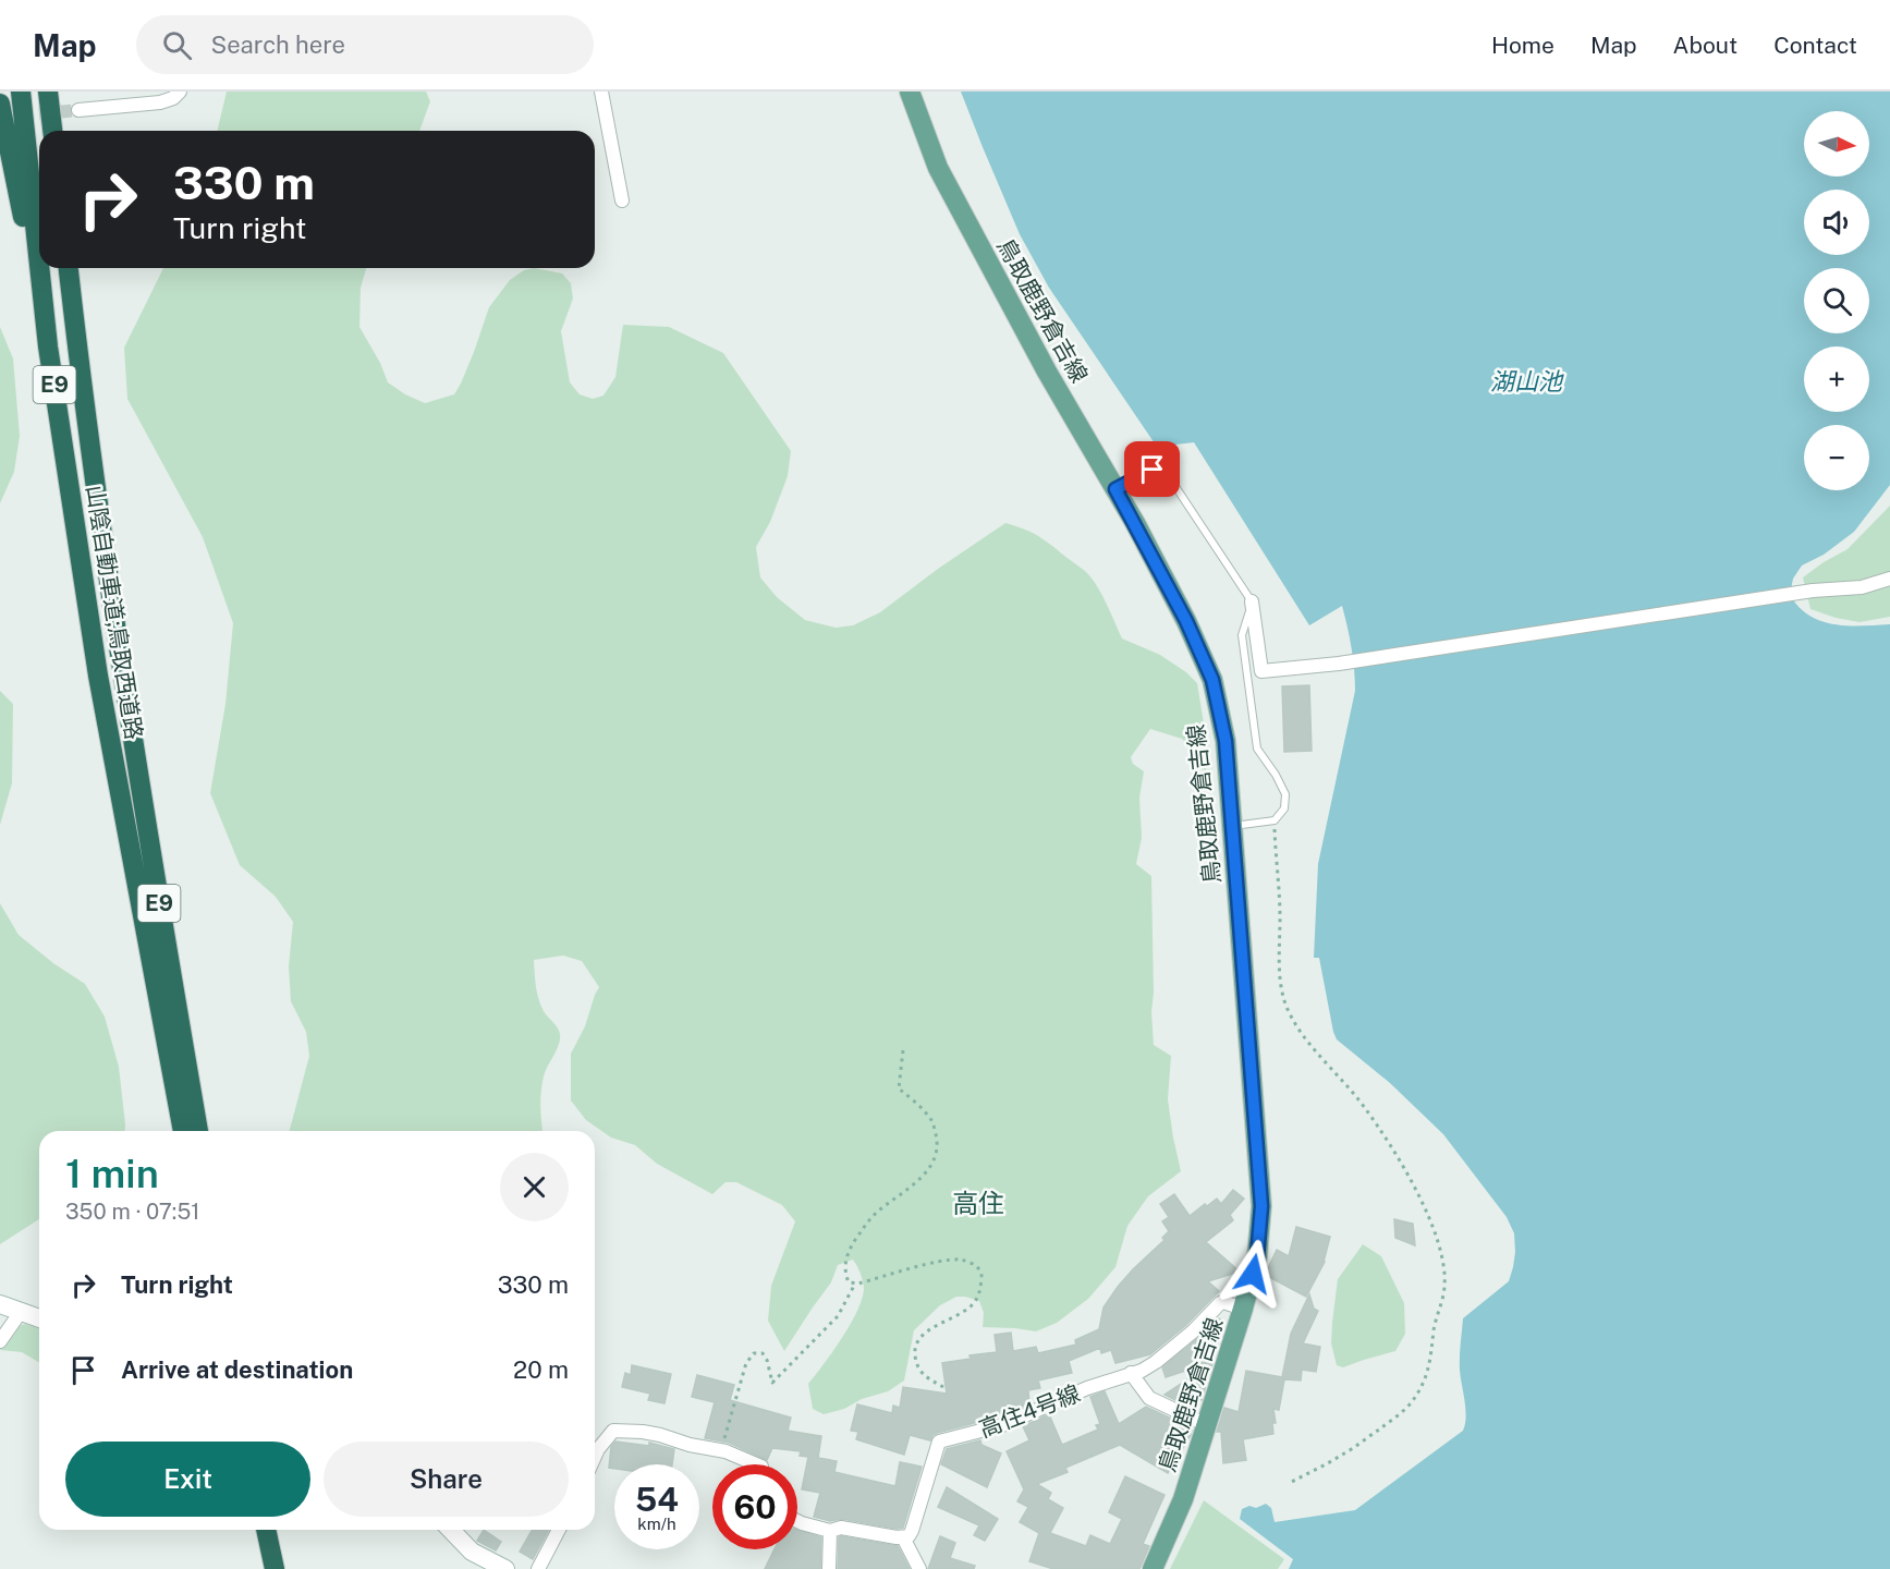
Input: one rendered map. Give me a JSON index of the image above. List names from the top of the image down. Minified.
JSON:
{"streets":{"highway":["E9","山陰自動車道;鳥取西道路"],"main road":["鳥取鹿野倉吉線"],"street":["高住4号線"]},"crossings":[["鳥取鹿野倉吉線","高住4号線"]],"districts":["高住"],"water":["湖山池"],"north":"right","page":{"header":"Map","search":"Search here","nav":["Home","Map","About","Contact"],"map_buttons":["+","−"],"turn":["330 m","Turn right"],"heading":["1 min","350 m · 07:51"],"list":[{"name":"Turn right","value":"330 m"},{"name":"Arrive at destination","value":"20 m"}],"buttons":["Exit","Share"],"speed":"54 km/h","limit":"60"}}
